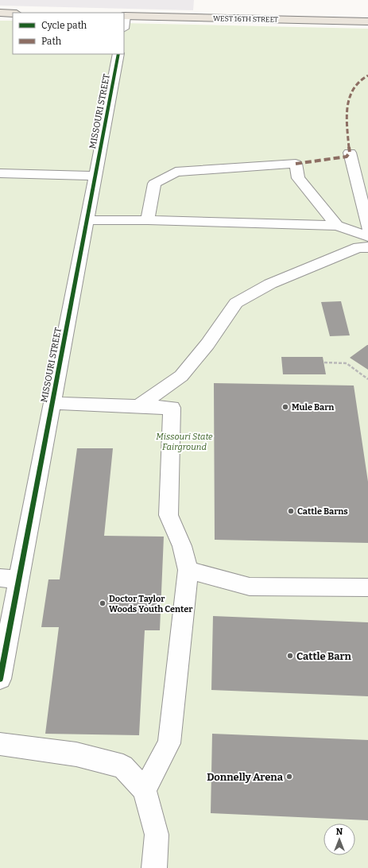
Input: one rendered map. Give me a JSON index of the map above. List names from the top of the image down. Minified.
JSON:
{"streets":{"main road":["WEST 16TH STREET"],"street":["MISSOURI STREET"]},"parks":["Missouri State Fairground"],"places":["Mule Barn","Cattle Barns","Doctor Taylor Woods Youth Center","Cattle Barn","Donnelly Arena"],"legend":["Cycle path","Path"],"north":"top"}
